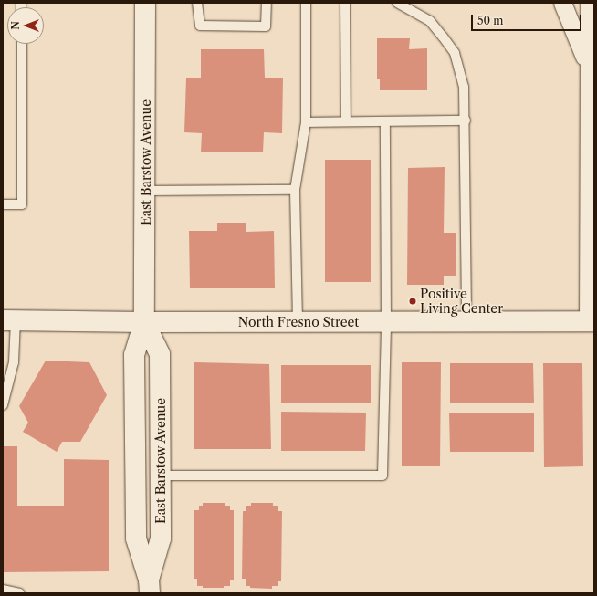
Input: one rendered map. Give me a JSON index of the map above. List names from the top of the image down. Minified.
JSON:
{"streets":{"main road":["East Barstow Avenue","North Fresno Street"]},"crossings":[["East Barstow Avenue","North Fresno Street"]],"places":["Positive Living Center"],"scale_bar":"50 m","north":"left"}
